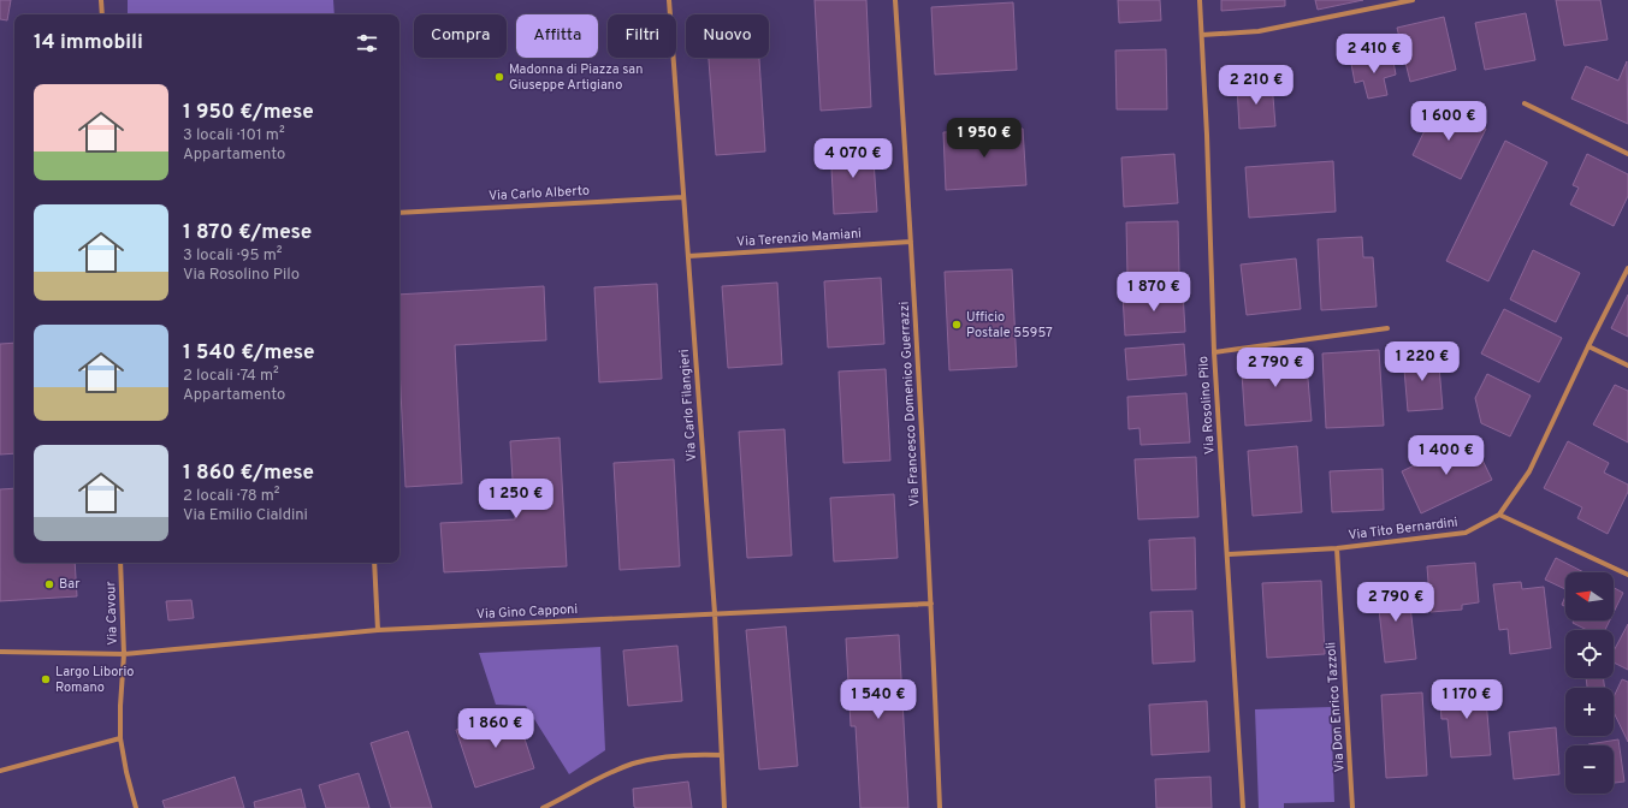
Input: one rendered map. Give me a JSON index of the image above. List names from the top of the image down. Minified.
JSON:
{"streets":{"street":["Via Carlo Alberto","Via Terenzio Mamiani","Via Francesco Domenico Guerrazzi","Via Carlo Filangieri","Via Rosolino Pilo","Via Tito Bernardini","Via Gino Capponi","Via Cavour","Via Don Enrico Tazzoli"]},"crossings":[["Via Carlo Alberto","Via Carlo Filangieri"],["Via Terenzio Mamiani","Via Francesco Domenico Guerrazzi"],["Via Terenzio Mamiani","Via Carlo Filangieri"],["Via Francesco Domenico Guerrazzi","Via Gino Capponi"],["Via Carlo Filangieri","Via Gino Capponi"],["Via Rosolino Pilo","Via Tito Bernardini"],["Via Tito Bernardini","Via Don Enrico Tazzoli"],["Via Gino Capponi","Via Cavour"]],"places":["Madonna di Piazza san Giuseppe Artigiano","Ufficio Postale 55957","Bar","Largo Liborio Romano"],"north":"left","page":{"chip":["Compra","Affitta","Filtri","Nuovo"],"heading":"14 immobili","price":["2 410 €","2 210 €","1 600 €","1 950 €","4 070 €","1 870 €","1 220 €","2 790 €","1 400 €","1 250 €","2 790 €","1 540 €","1 170 €","1 860 €"],"list":[{"name":"1 950 €/mese","note":"3 locali · 101 m² · Appartamento"},{"name":"1 870 €/mese","note":"3 locali · 95 m² · Via Rosolino Pilo"},{"name":"1 540 €/mese","note":"2 locali · 74 m² · Appartamento"},{"name":"1 860 €/mese","note":"2 locali · 78 m² · Via Emilio Cialdini"}],"map_buttons":["+","−"]}}
